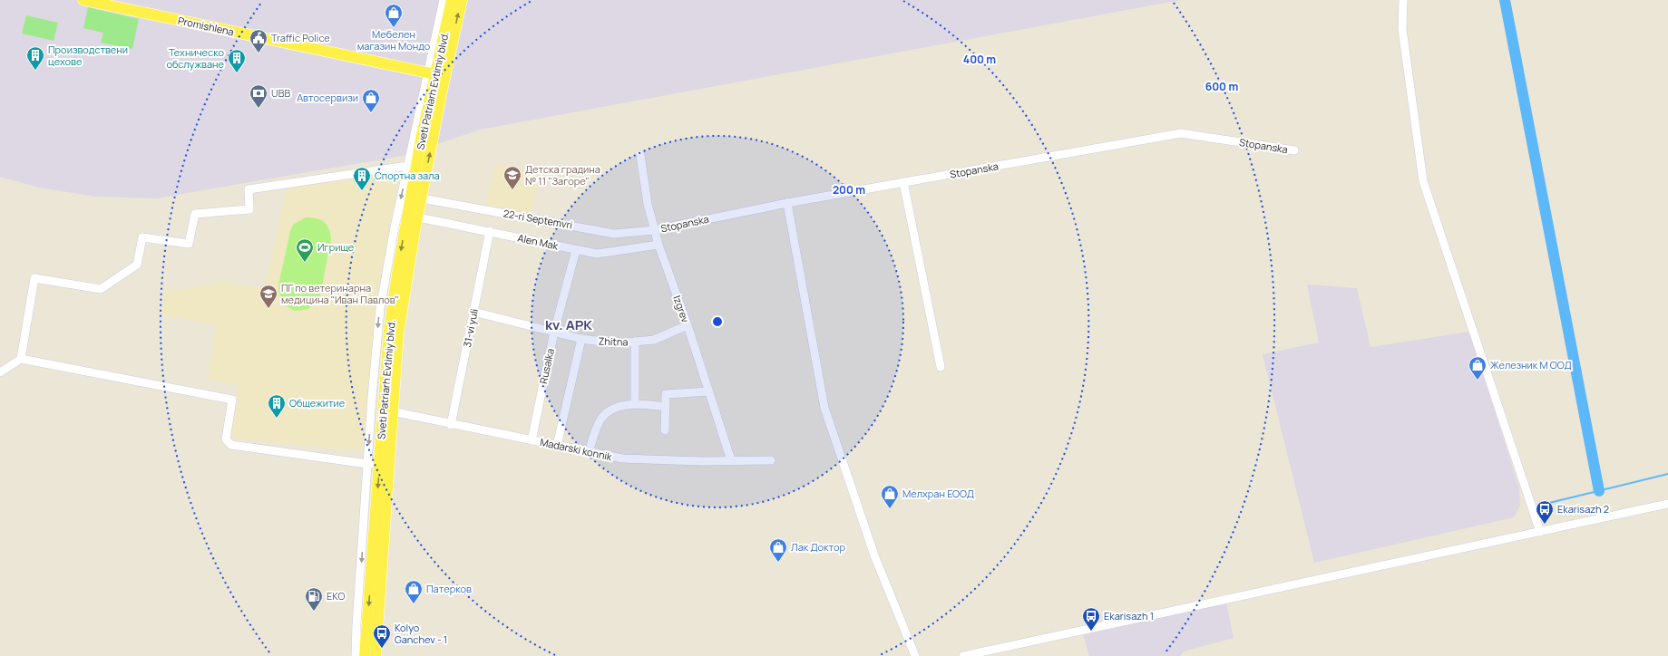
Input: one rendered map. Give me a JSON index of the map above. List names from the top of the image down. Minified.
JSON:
{"streets":{"main road":["Promishlena","Sveti Patriarh Evtimiy blvd."],"street":["Stopanska","22-ri Septemvri","Alen Mak","Izgrev","31-vi yuli","Zhitna","Rusalka","Madarski konnik"]},"crossings":[["Promishlena","Sveti Patriarh Evtimiy blvd."],["Sveti Patriarh Evtimiy blvd.","22-ri Septemvri"],["Sveti Patriarh Evtimiy blvd.","Alen Mak"],["Sveti Patriarh Evtimiy blvd.","Madarski konnik"],["Stopanska","22-ri Septemvri"],["Stopanska","Izgrev"],["22-ri Septemvri","Izgrev"],["Alen Mak","Izgrev"],["Alen Mak","31-vi yuli"],["Alen Mak","Rusalka"],["Izgrev","Zhitna"],["Izgrev","Madarski konnik"],["31-vi yuli","Zhitna"],["31-vi yuli","Madarski konnik"],["Zhitna","Rusalka"],["Rusalka","Madarski konnik"]],"districts":["kv. APK"],"places":{"shop":["Мебелен магазин Мондо","Автосервизи","Железник М ООД","Мелхран ЕООД","Лак Доктор","Патерков"],"public building":["Traffic Police"],"building":["Производствени цехове","Техническо обслужване","Спортна зала","Общежитие"],"bank":["UBB"],"school or university":["Детска градина № 11 \"Загоре\"","ПГ по ветеринарна медицина \"Иван Павлов\""],"sports":["Игрище"],"bus stop":["Ekarisazh 2","Ekarisazh 1","Kolyo Ganchev - 1"],"fuel station":["EKO"]},"rings":["400 m","600 m","200 m"]}
